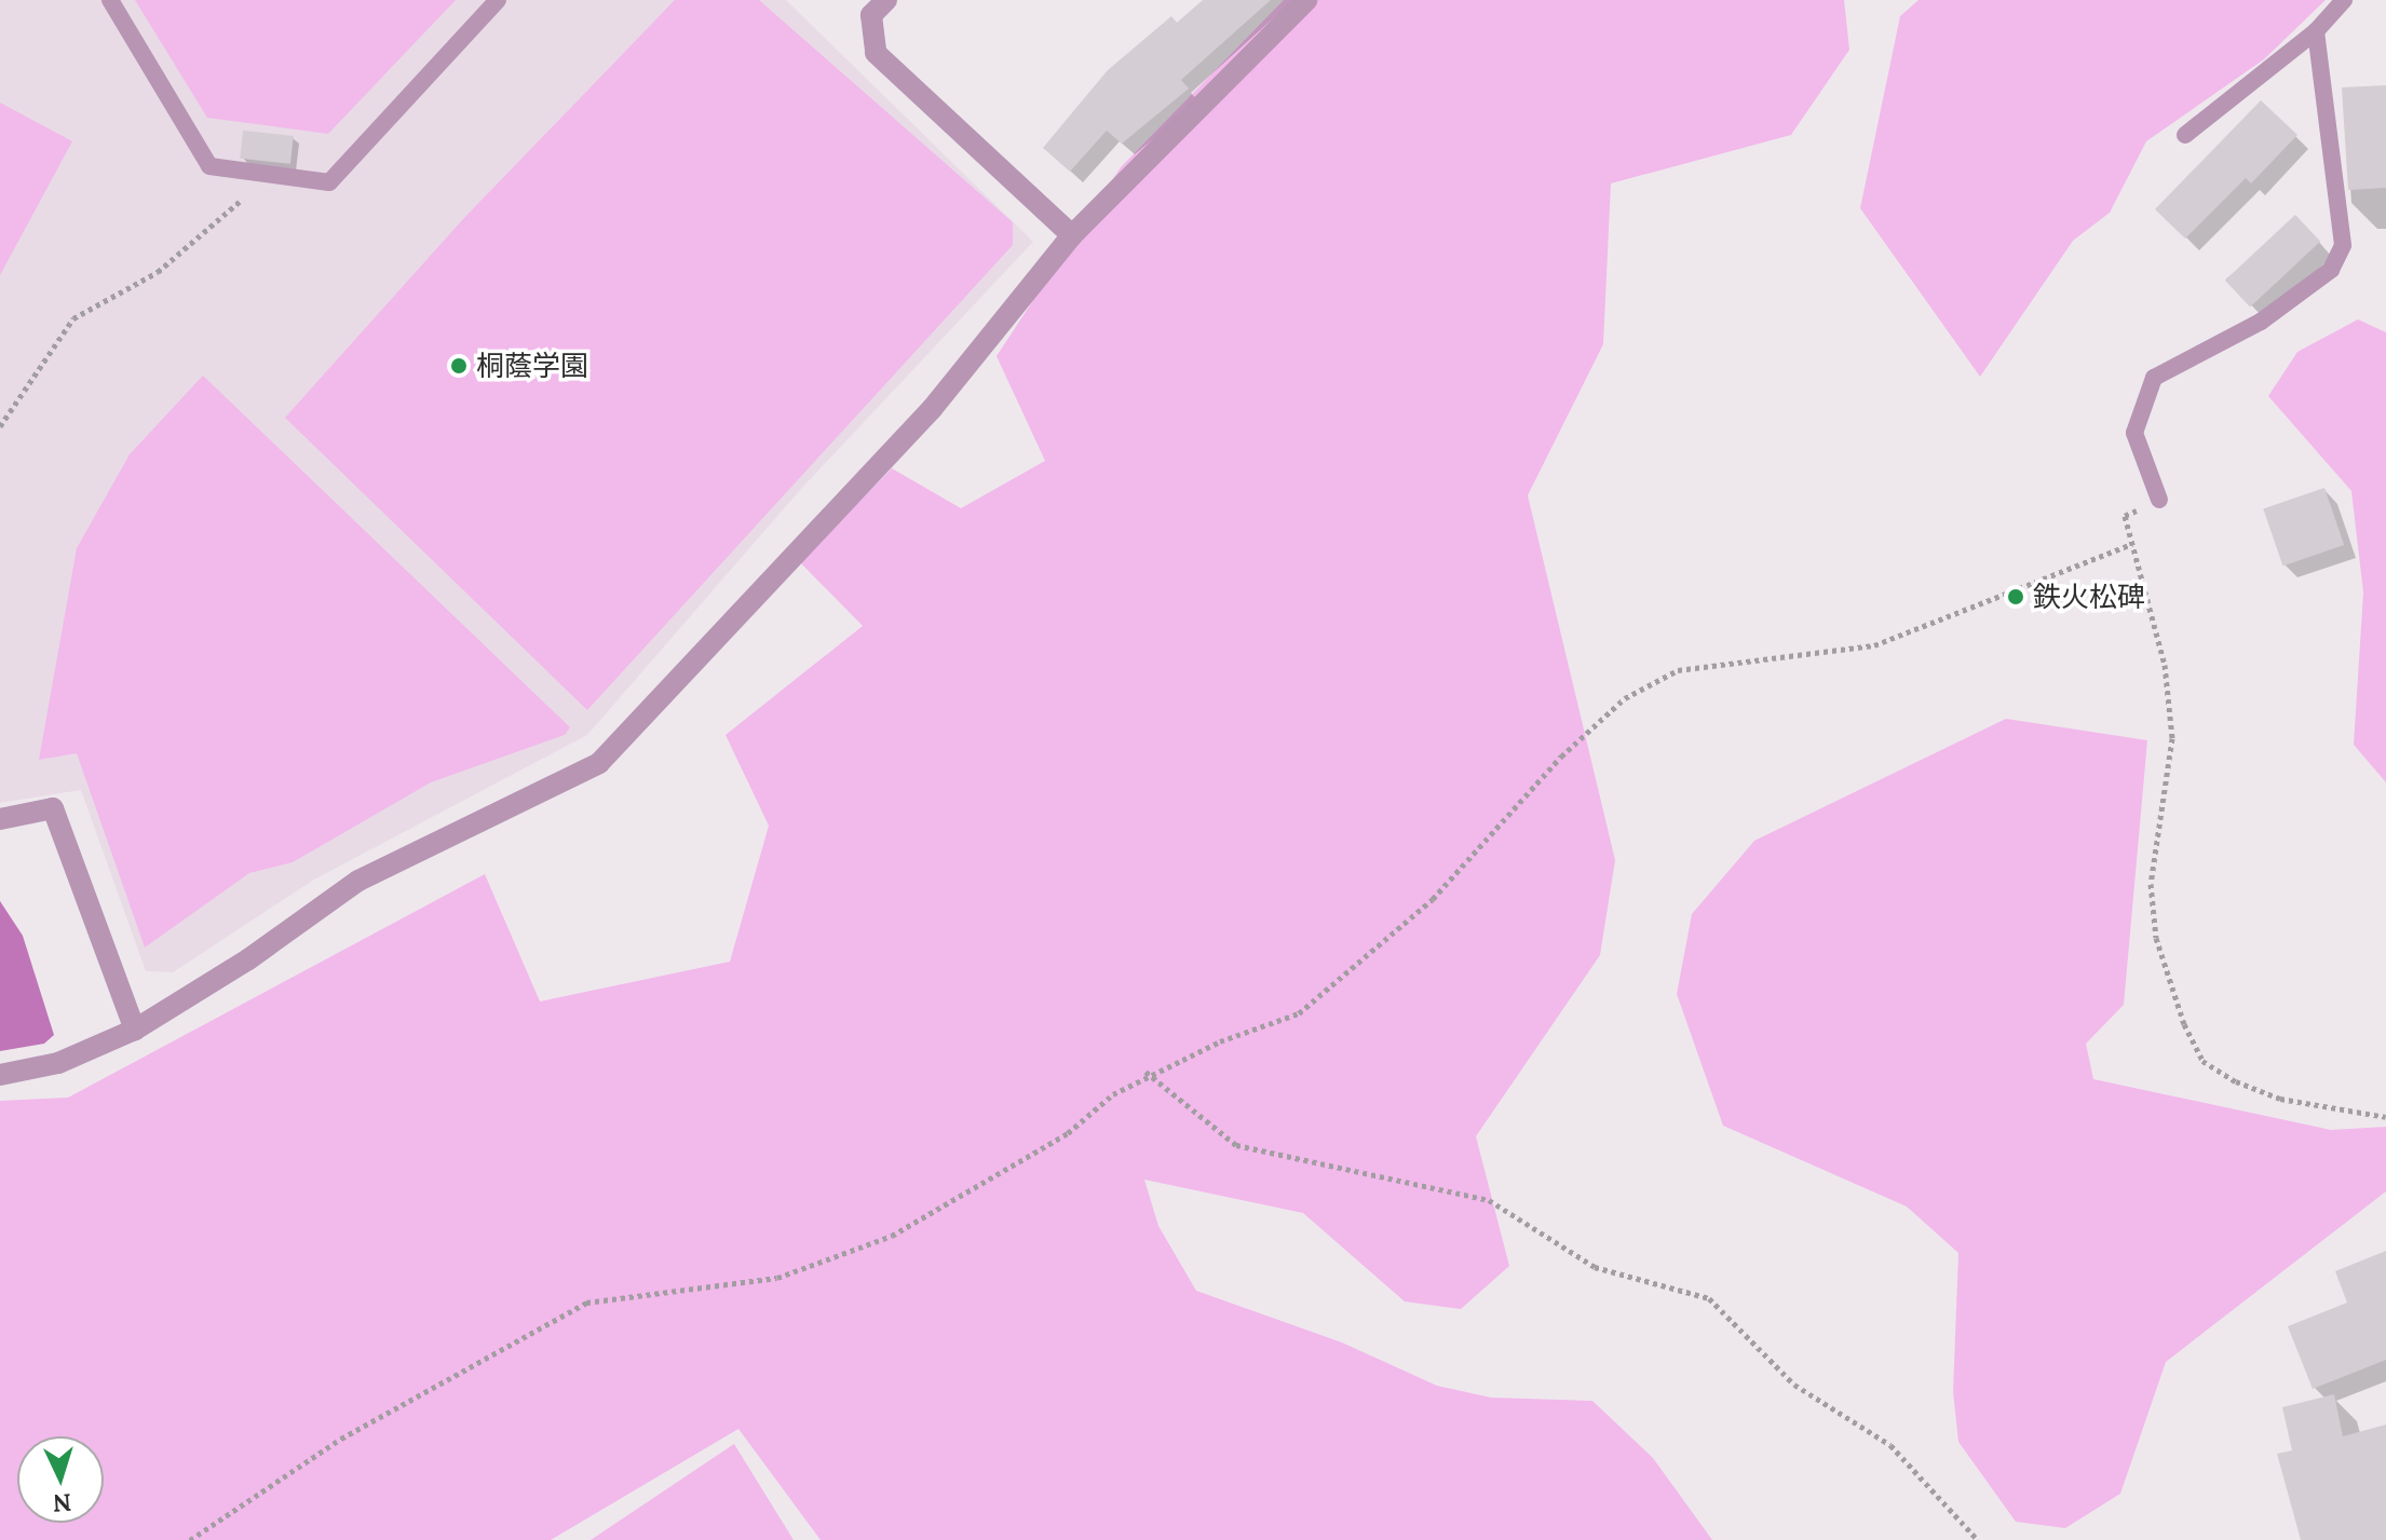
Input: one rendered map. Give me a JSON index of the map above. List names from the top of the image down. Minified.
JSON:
{"places":["桐蔭学園","鉄火松碑"],"north":"bottom"}
